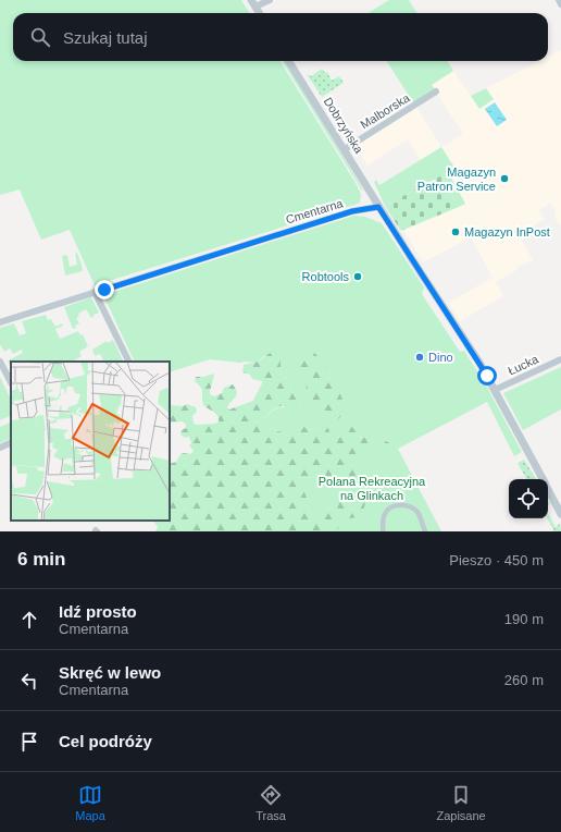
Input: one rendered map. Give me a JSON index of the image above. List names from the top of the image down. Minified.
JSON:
{"streets":{"street":["Malborska","Dobrzyńska","Cmentarna","Łucka"]},"crossings":[["Malborska","Dobrzyńska"],["Dobrzyńska","Cmentarna"]],"parks":["Polana Rekreacyjna na Glinkach"],"places":["Magazyn Patron Service","Magazyn InPost","Robtools","Dino"],"page":{"search":"Szukaj tutaj","heading":["6 min","Pieszo · 450 m"],"list":[["Idź prosto","Cmentarna","190 m"],["Skręć w lewo","Cmentarna","260 m"],"Cel podróży"],"nav":["Mapa","Trasa","Zapisane"]}}
